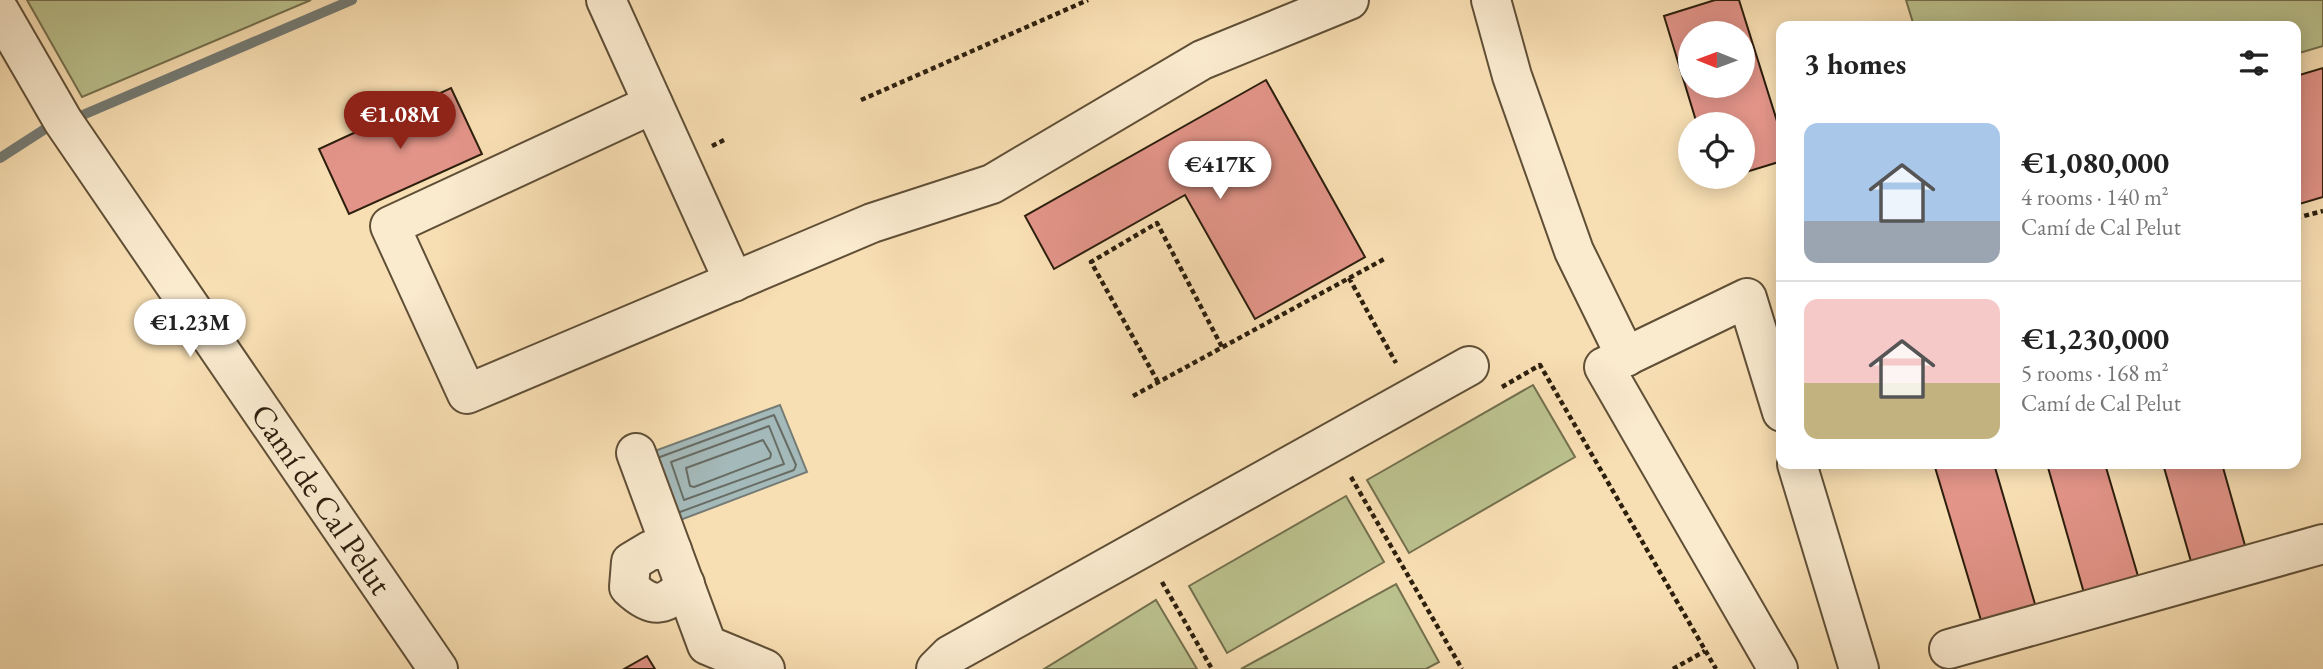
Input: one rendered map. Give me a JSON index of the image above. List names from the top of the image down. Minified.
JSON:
{"streets":{"street":["Camí de Cal Pelut"]},"north":"left","page":{"heading":"3 homes","price":["€1.08M","€417K","€1.23M"],"list":[{"name":"€1,080,000","note":"4 rooms · 140 m² · Camí de Cal Pelut"},{"name":"€1,230,000","note":"5 rooms · 168 m² · Camí de Cal Pelut"}]}}
